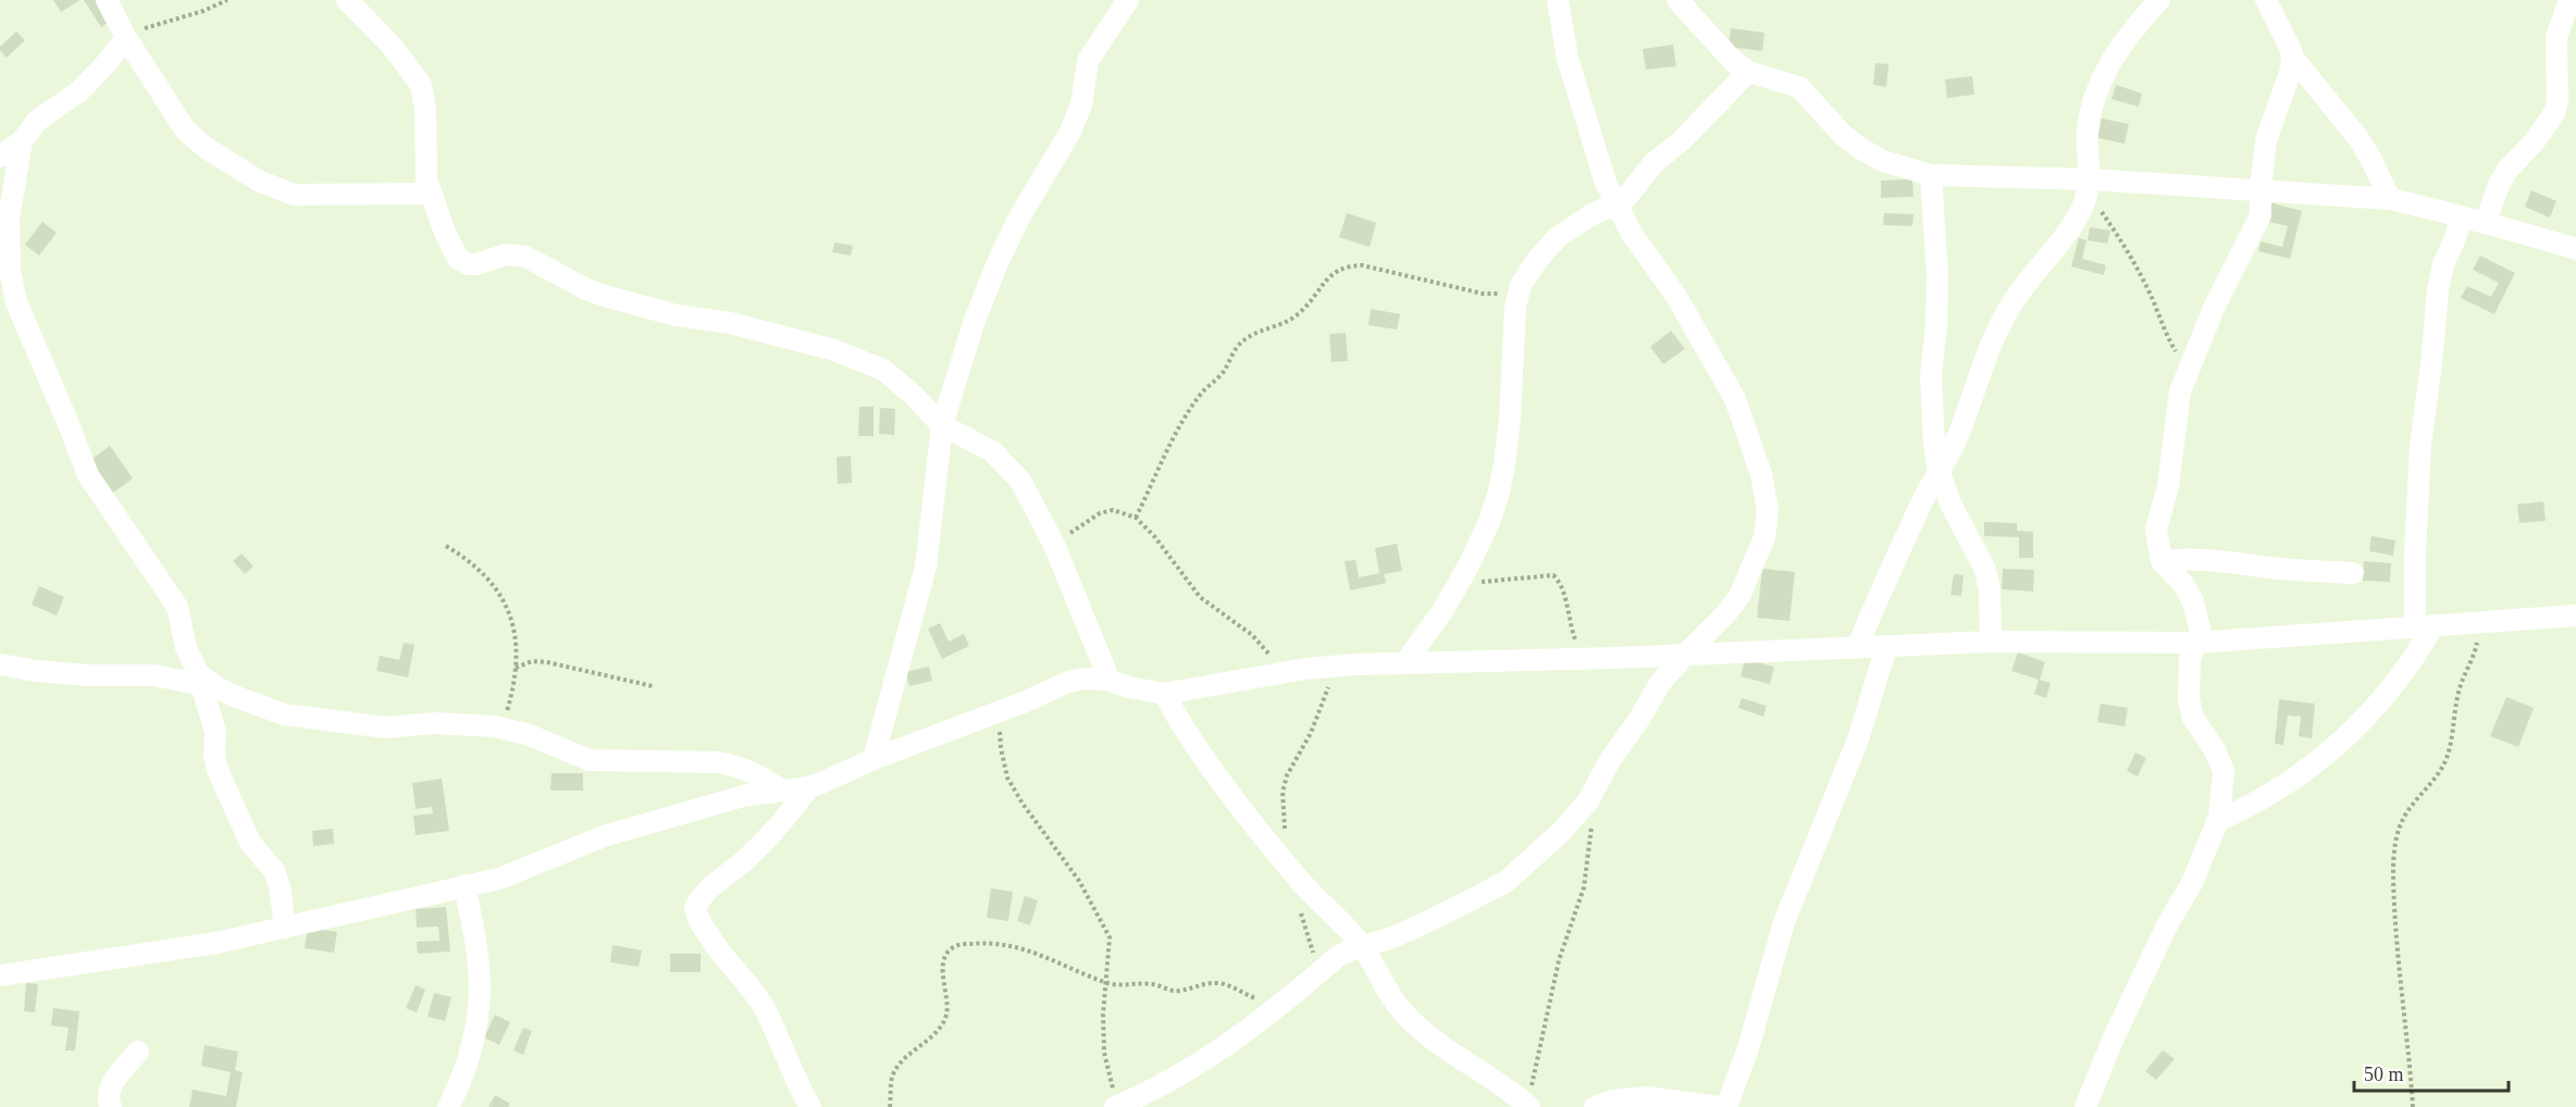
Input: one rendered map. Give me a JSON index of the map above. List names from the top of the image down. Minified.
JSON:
{"scale_bar":"50 m"}
